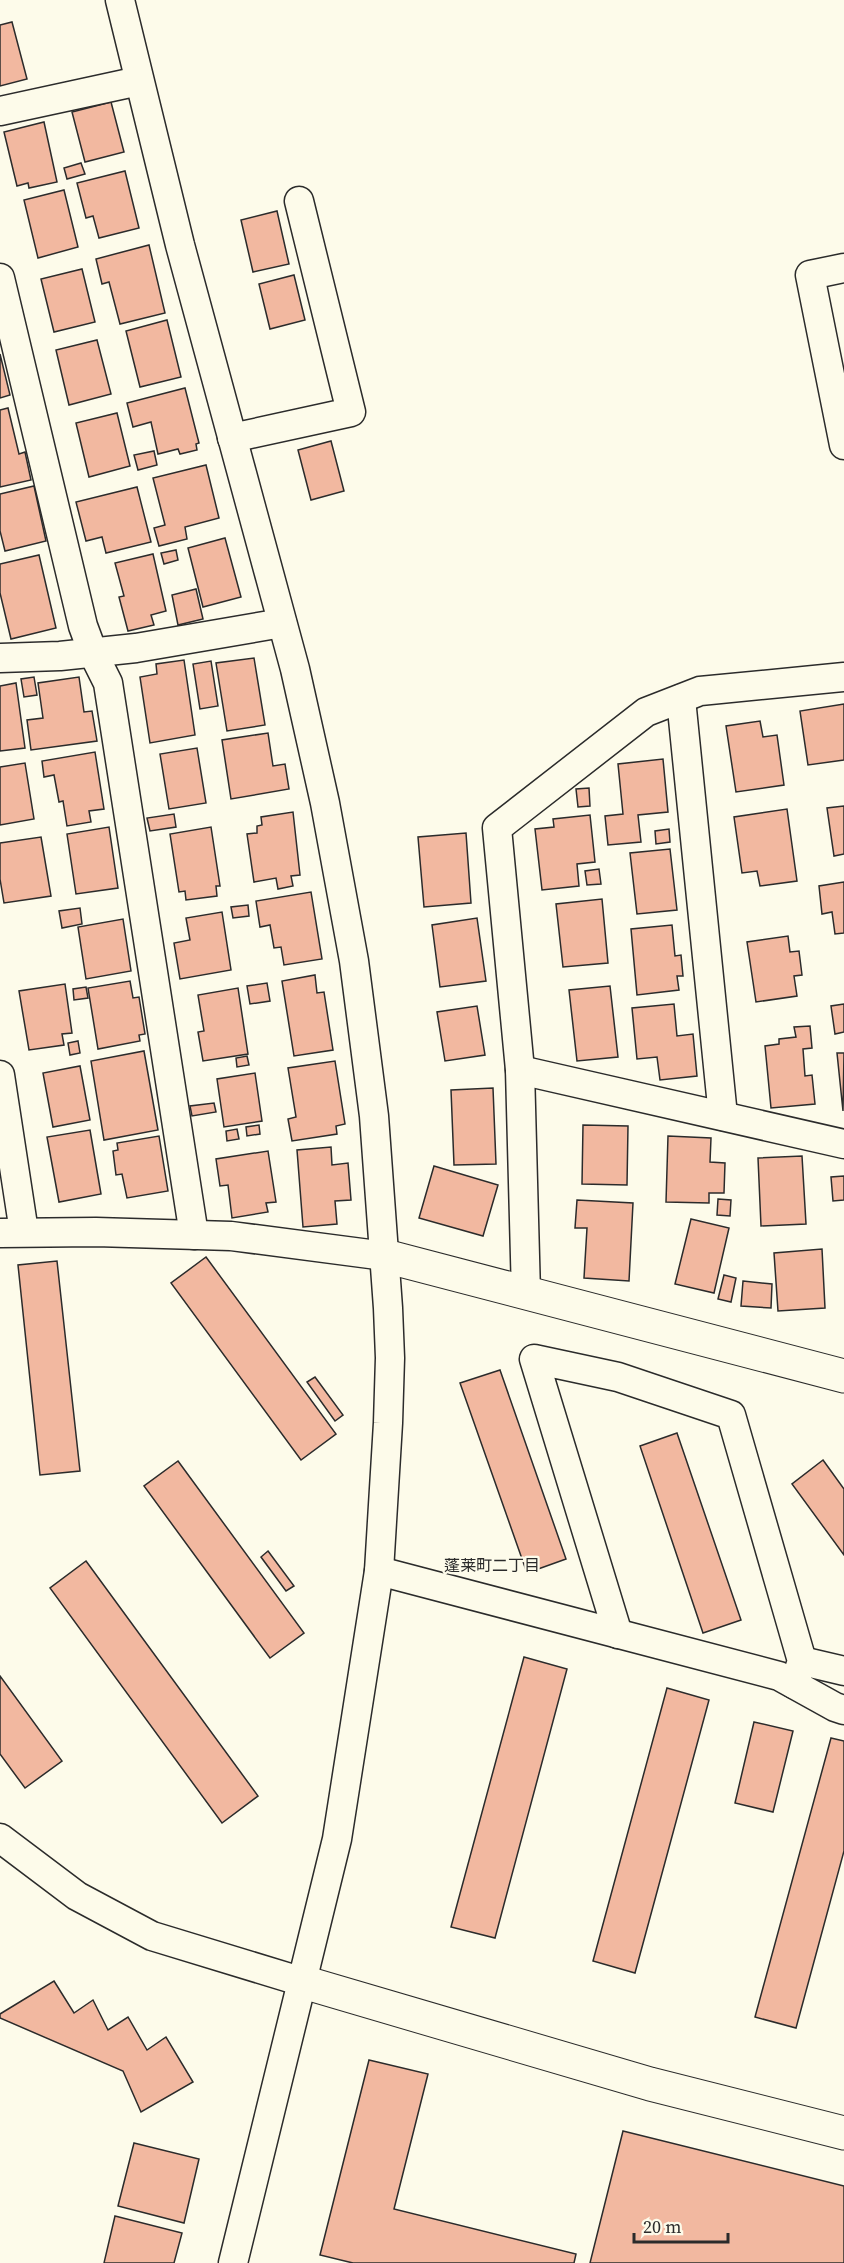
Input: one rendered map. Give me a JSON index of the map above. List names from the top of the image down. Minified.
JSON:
{"districts":["蓬莱町二丁目"],"scale_bar":"20 m"}
